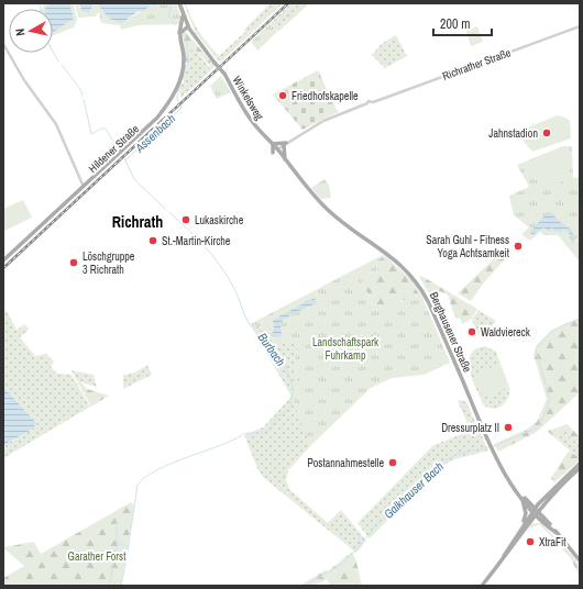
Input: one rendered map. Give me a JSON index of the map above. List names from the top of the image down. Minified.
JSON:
{"streets":{"main road":["Winkelsweg","Hildener Straße","Berghausener Straße"],"street":["Richrather Straße"]},"crossings":[["Winkelsweg","Hildener Straße"],["Winkelsweg","Berghausener Straße"]],"districts":["Richrath"],"water":["Assenbach","Burbach","Galkhauser Bach"],"parks":["Landschaftspark Fuhrkamp","Garather Forst"],"places":["Friedhofskapelle","Jahnstadion","Lukaskirche","St.-Martin-Kirche","Sarah Guhl - Fitness Yoga Achtsamkeit","Löschgruppe 3 Richrath","Waldviereck","Dressurplatz II","Postannahmestelle","XtraFit"],"scale_bar":"200 m","north":"left"}
